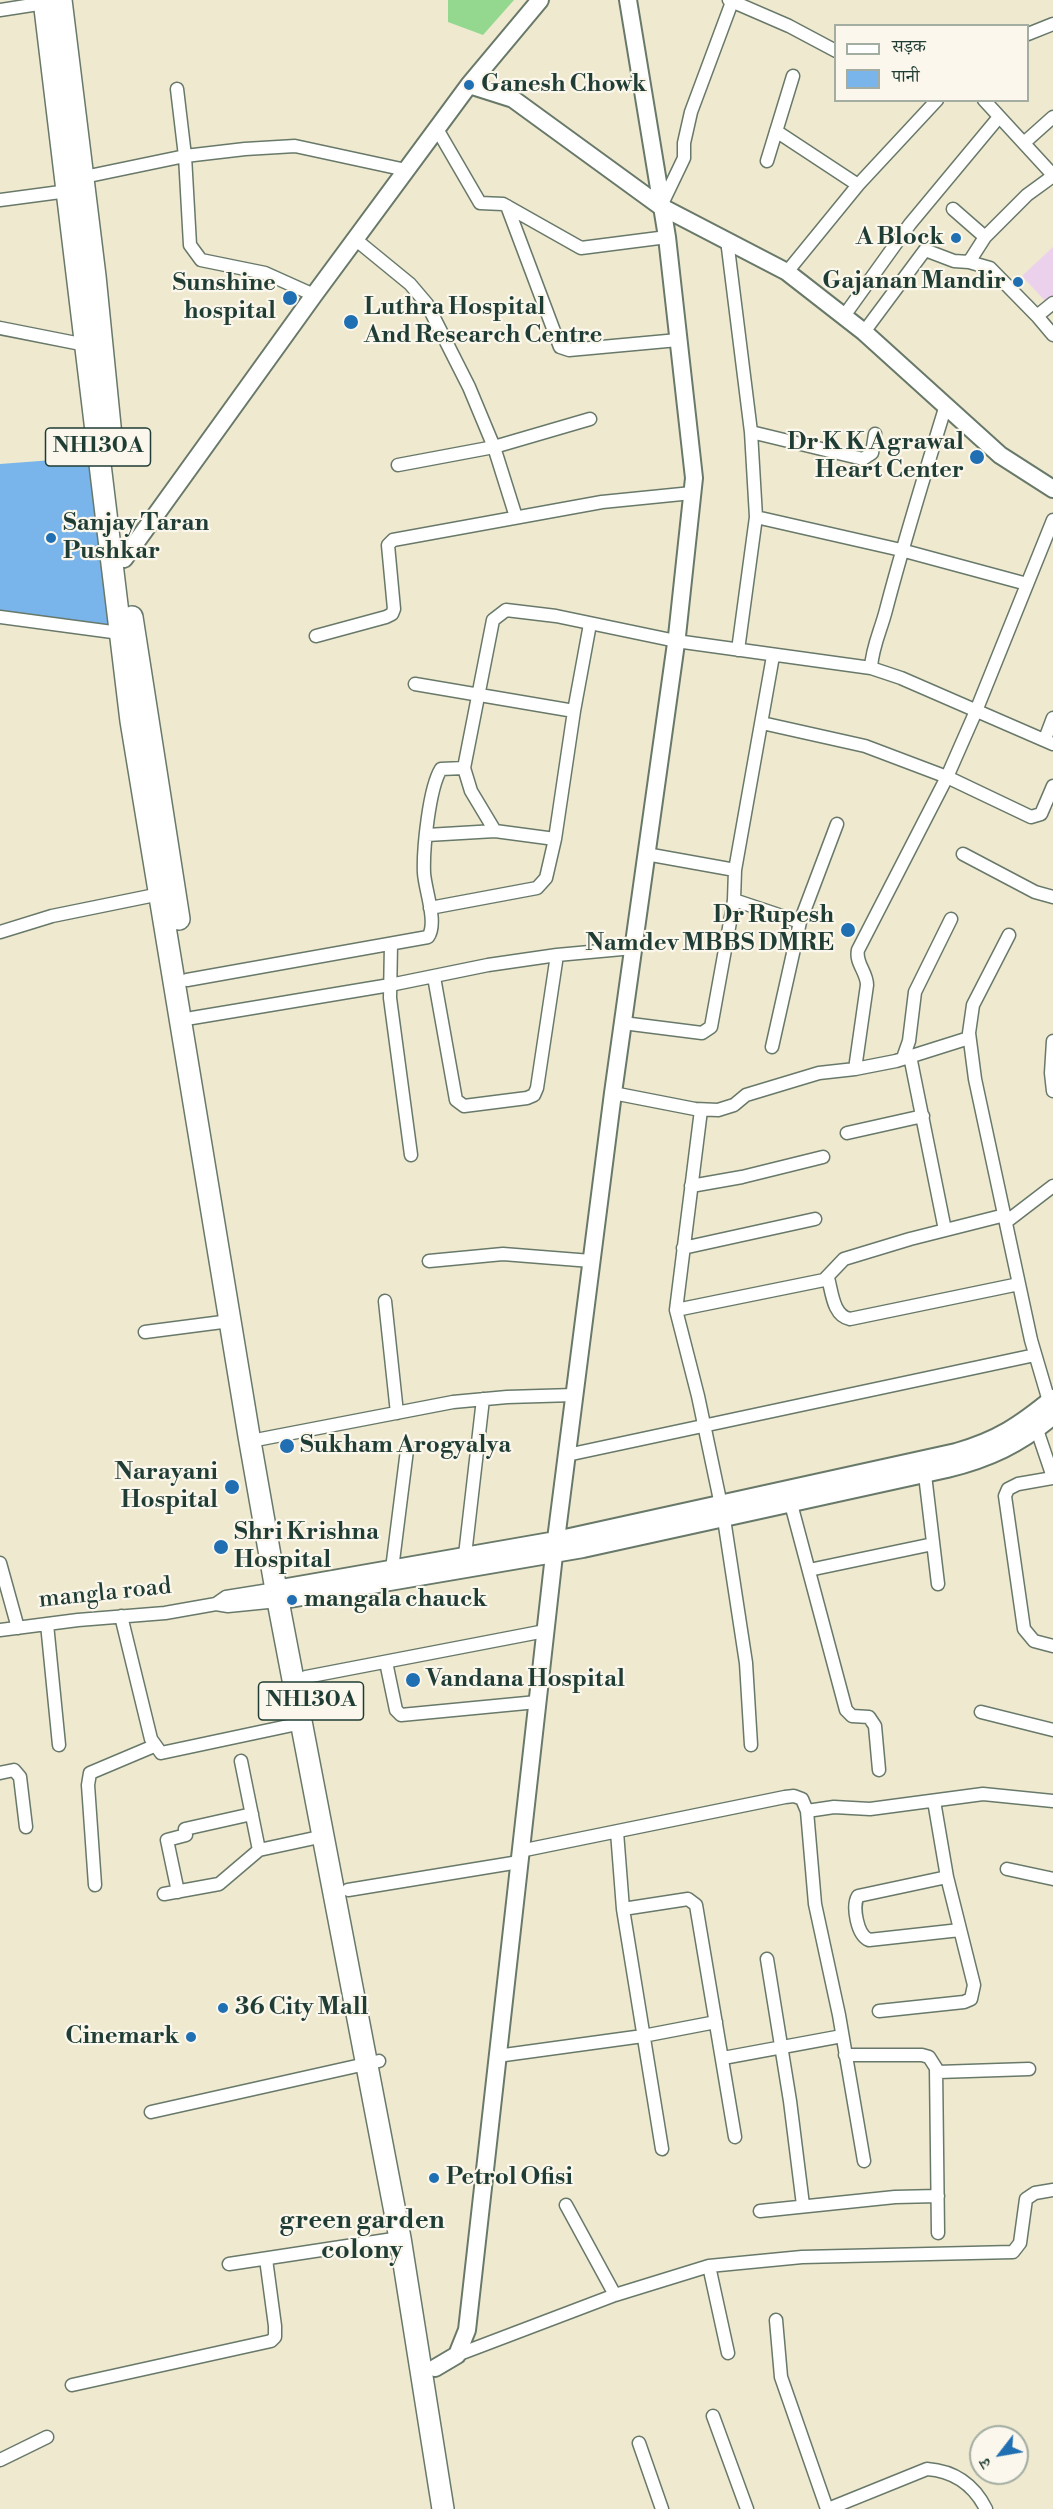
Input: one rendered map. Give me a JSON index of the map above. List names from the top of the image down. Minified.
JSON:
{"streets":{"highway":["NH130A"],"street":["mangla road"]},"crossings":[["NH130A","mangla road"]],"districts":["green garden colony"],"places":["Ganesh Chowk","A Block","Gajanan Mandir","Sunshine hospital","Luthra Hospital And Research Centre","Dr K K Agrawal Heart Center","Sanjay Taran Pushkar","Dr Rupesh Namdev MBBS DMRE","Sukham Arogyalya","Narayani Hospital","Shri Krishna Hospital","mangala chauck","Vandana Hospital","36 City Mall","Cinemark","Petrol Ofisi"],"legend":["सड़क","पानी"],"north":"bottom left"}
